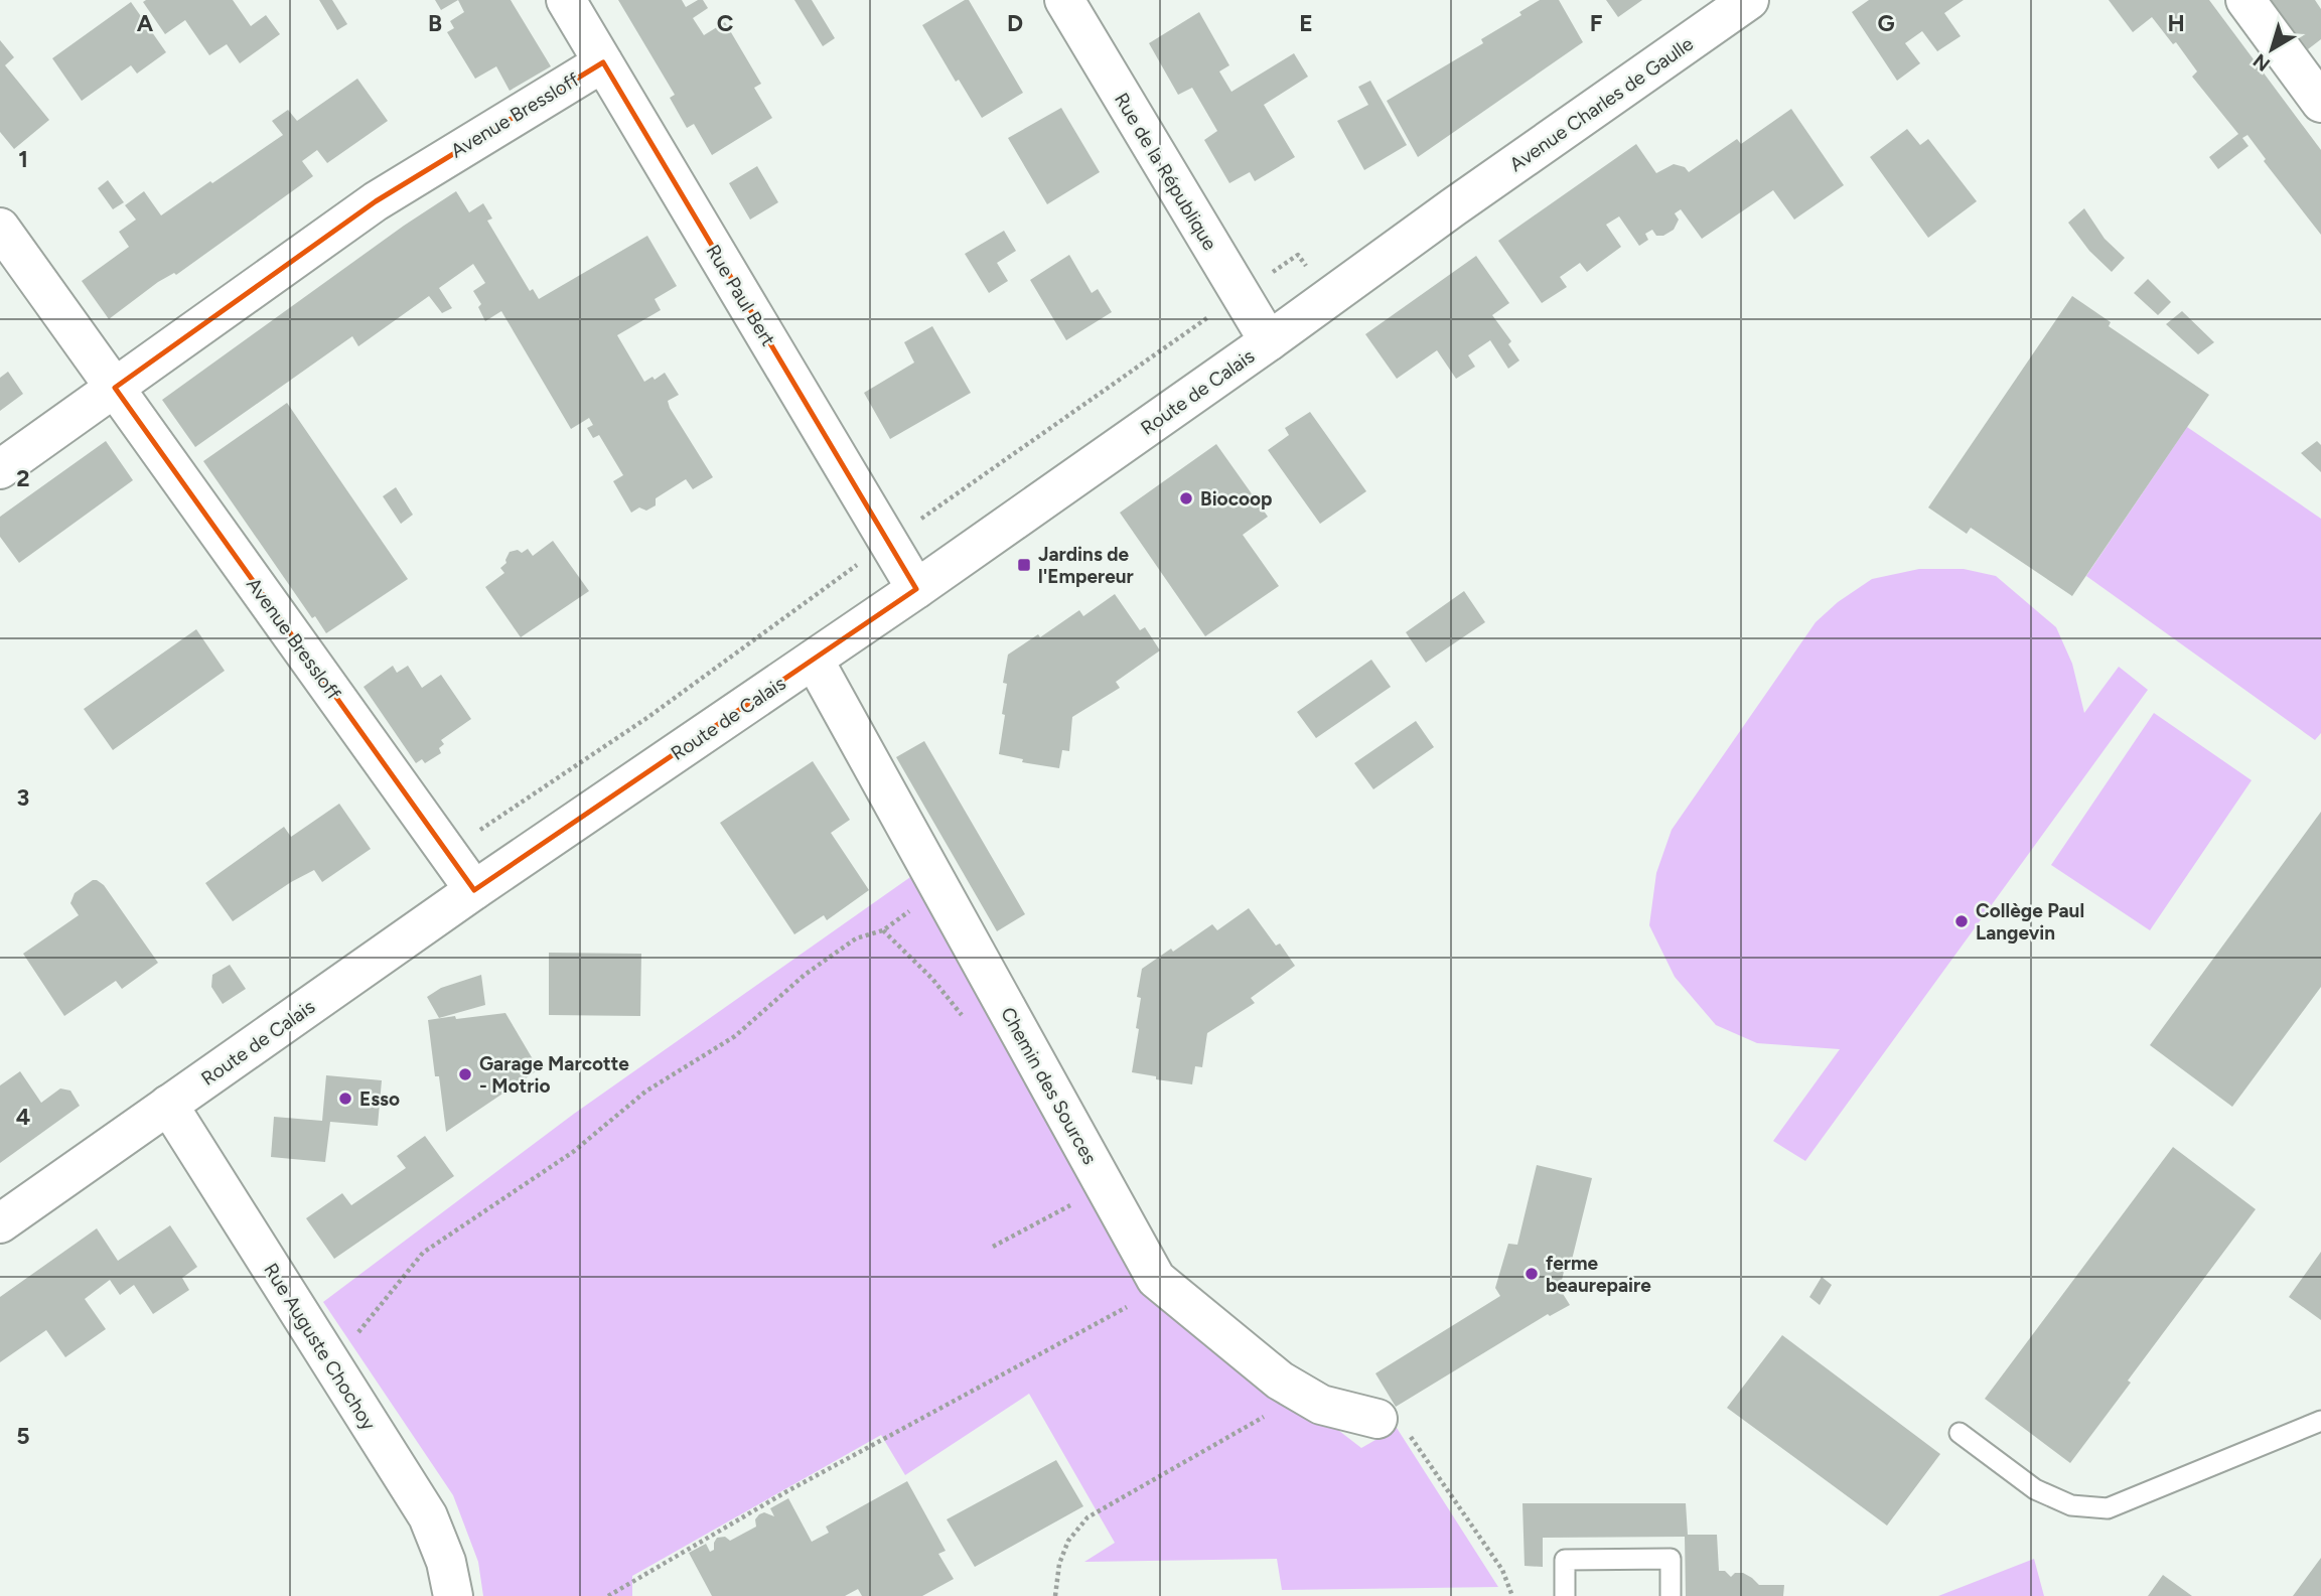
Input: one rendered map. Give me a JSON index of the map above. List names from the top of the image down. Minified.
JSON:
{"streets":{"street":["Avenue Charles de Gaulle","Avenue Bressloff","Rue de la République","Rue Paul Bert","Route de Calais","Chemin des Sources","Rue Auguste Chochoy"]},"crossings":[["Avenue Charles de Gaulle","Route de Calais"],["Avenue Bressloff","Rue Paul Bert"],["Avenue Bressloff","Route de Calais"],["Rue de la République","Route de Calais"],["Rue Paul Bert","Route de Calais"],["Route de Calais","Chemin des Sources"],["Route de Calais","Rue Auguste Chochoy"]],"places":{"other":["Biocoop","Collège Paul Langevin","Garage Marcotte - Motrio","Esso","ferme beaurepaire"],"transit":["Jardins de l'Empereur"]},"north":"bottom left","grid":{"columns":["A","B","C","D","E","F","G","H"],"rows":["1","2","3","4","5"]}}
